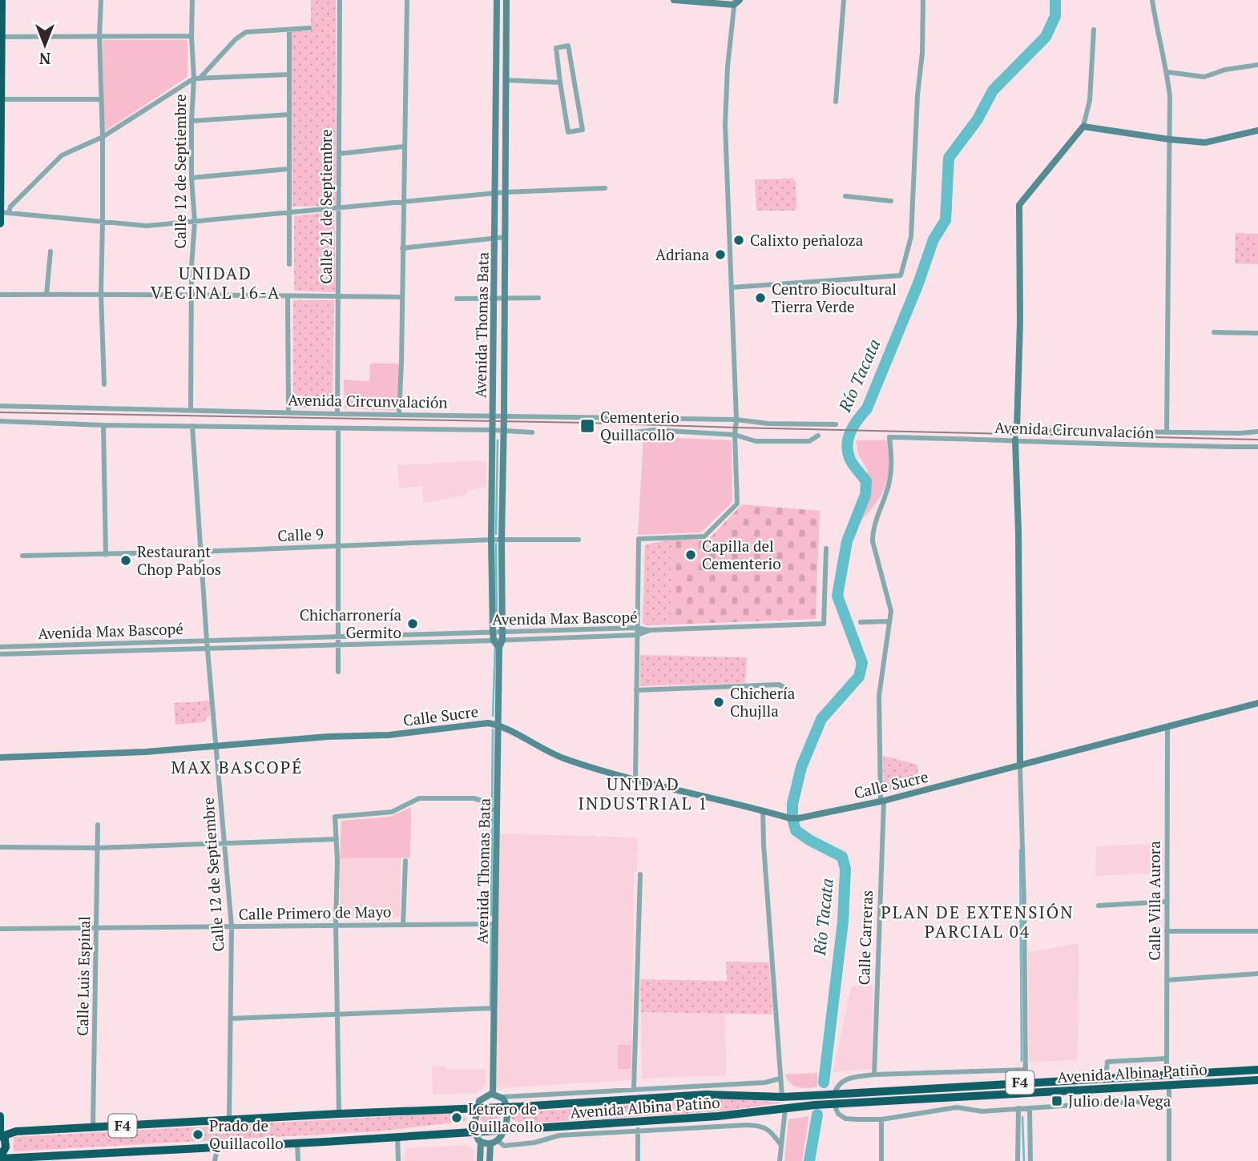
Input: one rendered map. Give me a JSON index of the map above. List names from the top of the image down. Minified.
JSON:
{"streets":{"highway":["Avenida Albina Patiño","F4"],"main road":["Avenida Thomas Bata","Calle Sucre"],"street":["Calle 12 de Septiembre","Calle 21 de Septiembre","Avenida Circunvalación","Calle 9","Avenida Max Bascopé","Calle Villa Aurora","Calle Primero de Mayo","Calle Carreras","Calle Luis Espinal"]},"crossings":[["Calle 12 de Septiembre","Avenida Circunvalación"],["Calle 12 de Septiembre","Calle 9"],["Calle 12 de Septiembre","Avenida Max Bascopé"],["Calle 12 de Septiembre","Calle Sucre"],["Calle 12 de Septiembre","Calle Primero de Mayo"],["Calle 12 de Septiembre","Avenida Albina Patiño"],["Calle 21 de Septiembre","Avenida Circunvalación"],["Avenida Thomas Bata","Avenida Circunvalación"],["Avenida Thomas Bata","Calle 9"],["Avenida Thomas Bata","Avenida Max Bascopé"],["Avenida Thomas Bata","Calle Sucre"],["Avenida Thomas Bata","Calle Primero de Mayo"],["Avenida Circunvalación","Calle Carreras"],["Calle Sucre","Calle Villa Aurora"],["Calle Sucre","Calle Carreras"],["Calle Villa Aurora","Avenida Albina Patiño"],["Calle Primero de Mayo","Calle Luis Espinal"],["Calle Luis Espinal","Avenida Albina Patiño"],["Avenida Albina Patiño","F4"]],"districts":["UNIDAD VECINAL 16-A","MAX BASCOPÉ","UNIDAD INDUSTRIAL 1","PLAN DE EXTENSIÓN PARCIAL 04"],"water":["Río Tacata"],"places":{"other":["Calixto peñaloza","Adriana","Centro Biocultural Tierra Verde","Capilla del Cementerio","Restaurant Chop Pablos","Chicharronería Germito","Chichería Chujlla","Letrero de Quillacollo","Prado de Quillacollo"],"transit":["Cementerio Quillacollo","Julio de la Vega"]},"north":"bottom"}
